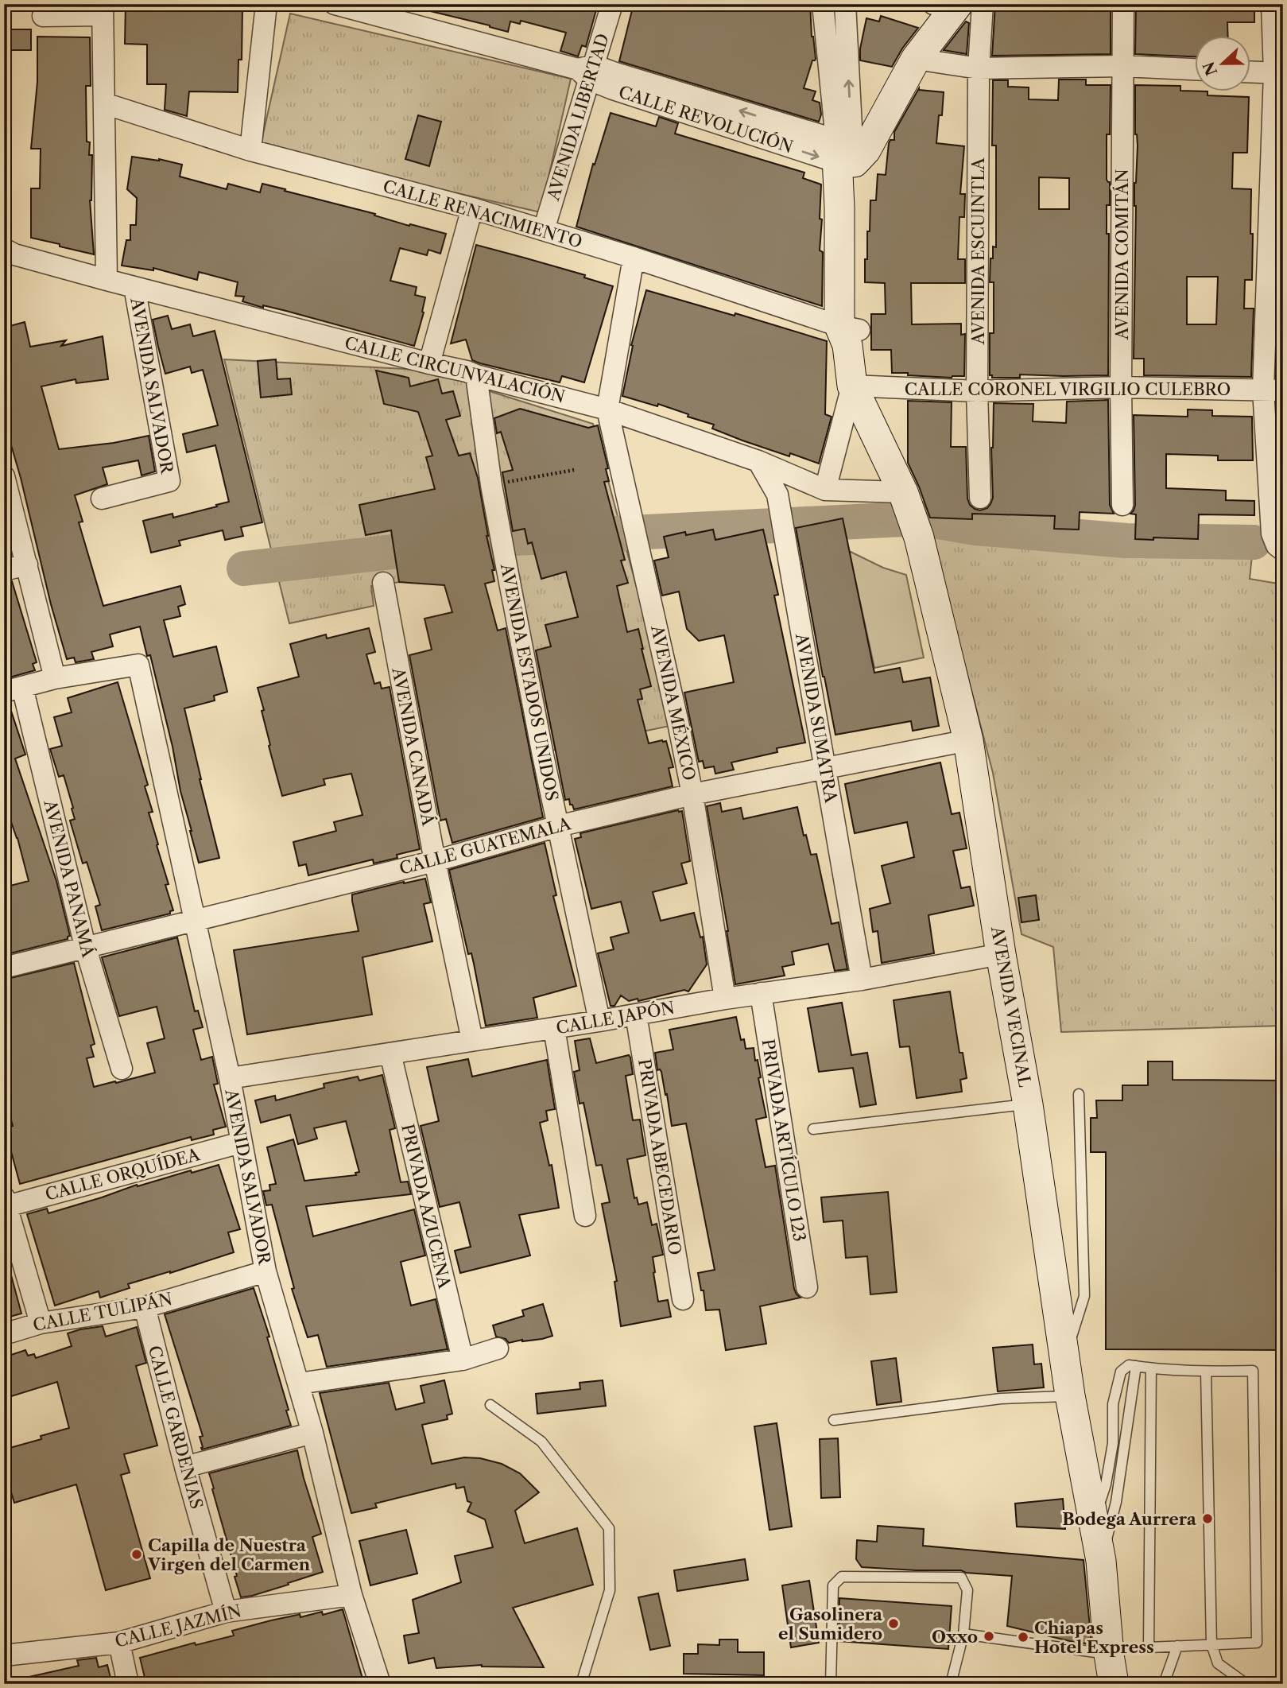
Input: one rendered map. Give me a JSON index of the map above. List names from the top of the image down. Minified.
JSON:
{"streets":{"street":["AVENIDA LIBERTAD","CALLE REVOLUCIÓN","CALLE RENACIMIENTO","AVENIDA ESCUINTLA","AVENIDA COMITÁN","CALLE CIRCUNVALACIÓN","AVENIDA SALVADOR","CALLE CORONEL VIRGILIO CULEBRO","AVENIDA ESTADOS UNIDOS","AVENIDA MÉXICO","AVENIDA SUMATRA","AVENIDA CANADÁ","CALLE GUATEMALA","AVENIDA PANAMÁ","AVENIDA VECINAL","CALLE JAPÓN","PRIVADA ARTÍCULO 123","PRIVADA ABECEDARIO","CALLE ORQUÍDEA","PRIVADA AZUCENA","CALLE TULIPÁN","CALLE GARDENIAS","CALLE JAZMÍN"]},"crossings":[["AVENIDA LIBERTAD","CALLE REVOLUCIÓN"],["AVENIDA LIBERTAD","CALLE RENACIMIENTO"],["CALLE REVOLUCIÓN","AVENIDA VECINAL"],["CALLE RENACIMIENTO","AVENIDA VECINAL"],["AVENIDA ESCUINTLA","CALLE CORONEL VIRGILIO CULEBRO"],["AVENIDA COMITÁN","CALLE CORONEL VIRGILIO CULEBRO"],["CALLE CIRCUNVALACIÓN","AVENIDA SALVADOR"],["CALLE CIRCUNVALACIÓN","AVENIDA ESTADOS UNIDOS"],["CALLE CIRCUNVALACIÓN","AVENIDA MÉXICO"],["CALLE CIRCUNVALACIÓN","AVENIDA SUMATRA"],["CALLE CIRCUNVALACIÓN","AVENIDA VECINAL"],["AVENIDA SALVADOR","CALLE GUATEMALA"],["AVENIDA SALVADOR","CALLE JAPÓN"],["AVENIDA SALVADOR","CALLE ORQUÍDEA"],["AVENIDA SALVADOR","CALLE TULIPÁN"],["AVENIDA SALVADOR","CALLE JAZMÍN"],["CALLE CORONEL VIRGILIO CULEBRO","AVENIDA VECINAL"],["AVENIDA ESTADOS UNIDOS","CALLE GUATEMALA"],["AVENIDA ESTADOS UNIDOS","CALLE JAPÓN"],["AVENIDA MÉXICO","CALLE GUATEMALA"],["AVENIDA MÉXICO","CALLE JAPÓN"],["AVENIDA SUMATRA","CALLE GUATEMALA"],["AVENIDA SUMATRA","CALLE JAPÓN"],["AVENIDA CANADÁ","CALLE GUATEMALA"],["AVENIDA CANADÁ","CALLE JAPÓN"],["CALLE GUATEMALA","AVENIDA PANAMÁ"],["CALLE GUATEMALA","AVENIDA VECINAL"],["AVENIDA VECINAL","CALLE JAPÓN"],["CALLE JAPÓN","PRIVADA ARTÍCULO 123"],["CALLE JAPÓN","PRIVADA ABECEDARIO"],["CALLE JAPÓN","PRIVADA AZUCENA"],["CALLE TULIPÁN","CALLE GARDENIAS"],["CALLE GARDENIAS","CALLE JAZMÍN"]],"places":["Bodega Aurrera","Capilla de Nuestra Virgen del Carmen","Gasolinera el Sumidero","Oxxo","Chiapas Hotel Express"],"north":"left"}
